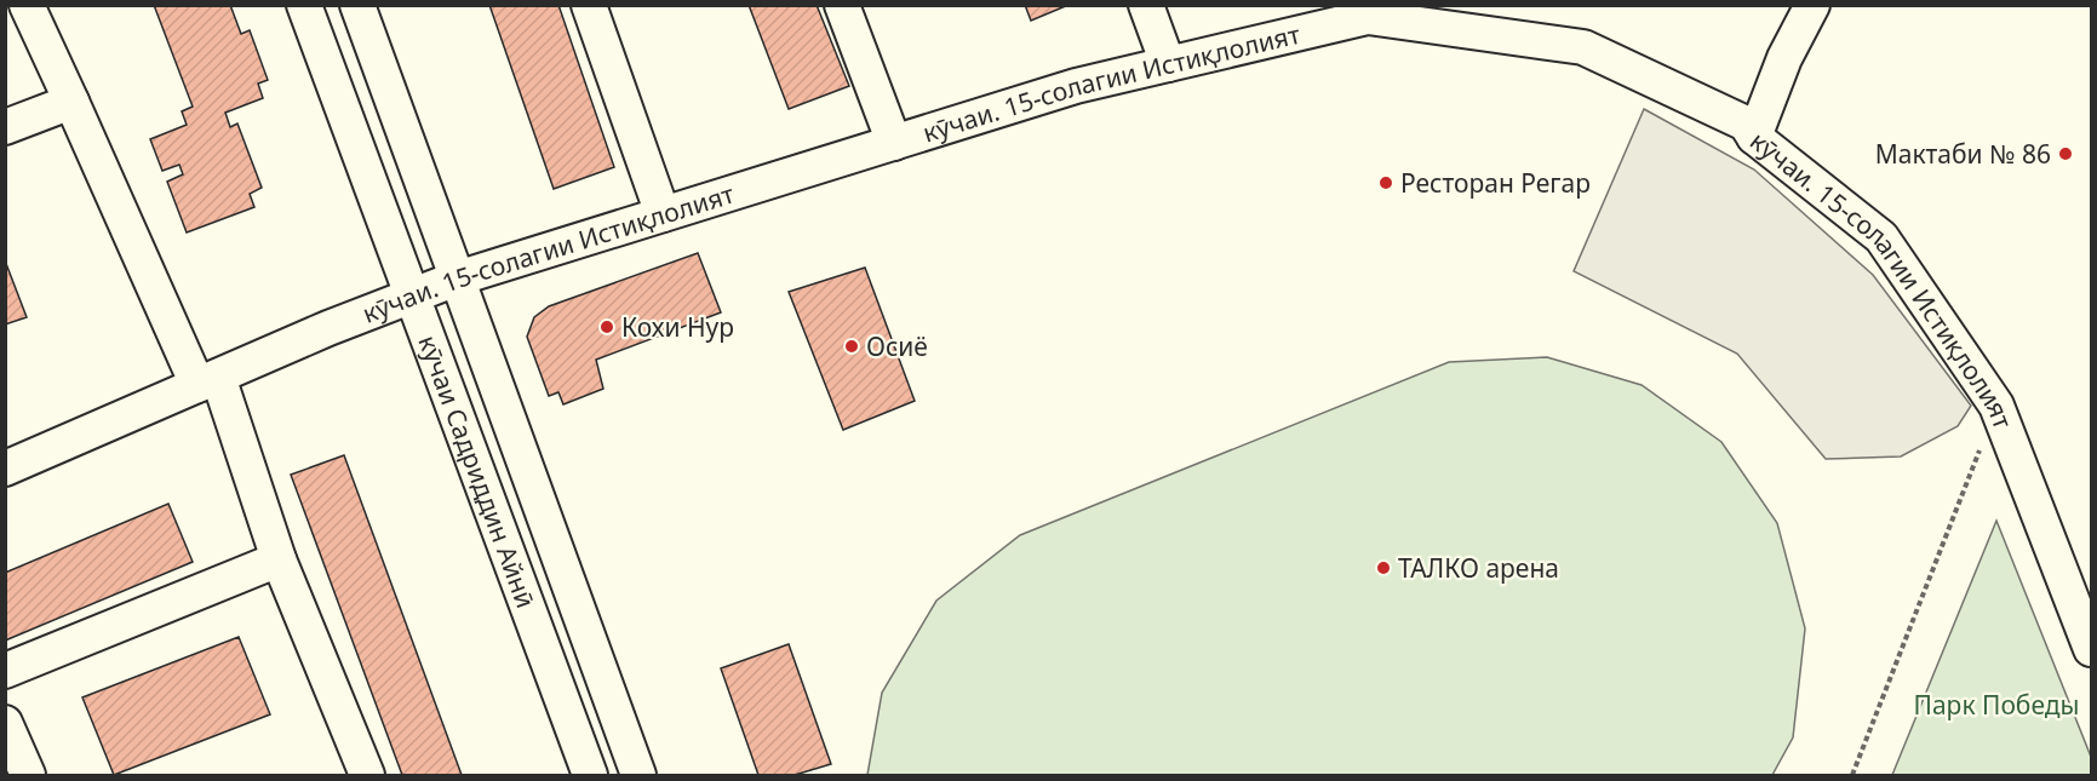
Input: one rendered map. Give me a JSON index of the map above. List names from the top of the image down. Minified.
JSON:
{"streets":{"street":["кӯчаи. 15-солагии Истиқлолият","кӯчаи Садриддин Айнӣ"]},"crossings":[["кӯчаи. 15-солагии Истиқлолият","кӯчаи Садриддин Айнӣ"]],"parks":["Парк Победы"],"places":["Мактаби № 86","Ресторан Регар","Кохи Нур","Осиё","ТАЛКО арена"]}
